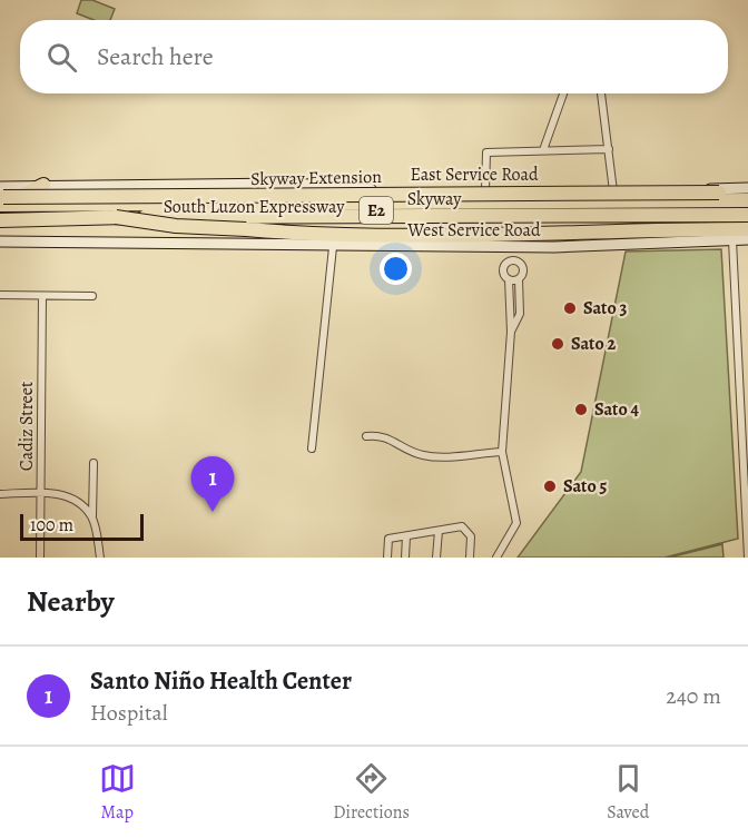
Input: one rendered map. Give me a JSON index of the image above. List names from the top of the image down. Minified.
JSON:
{"streets":{"highway":["Skyway Extension","Skyway","South Luzon Expressway","E2"],"main road":["East Service Road","West Service Road"],"street":["Cadiz Street"]},"crossings":[["East Service Road","Skyway Extension"],["Skyway Extension","Skyway"],["Skyway Extension","South Luzon Expressway"],["Skyway","South Luzon Expressway"],["Skyway","E2"]],"places":["Sato 3","Sato 2","Sato 4","Sato 5"],"scale_bar":"100 m","page":{"search":"Search here","pins":"1","scale":"100 m","heading":"Nearby","list":[{"mark":"1","name":"Santo Niño Health Center","note":"Hospital","value":"240 m"}],"nav":["Map","Directions","Saved"]}}
